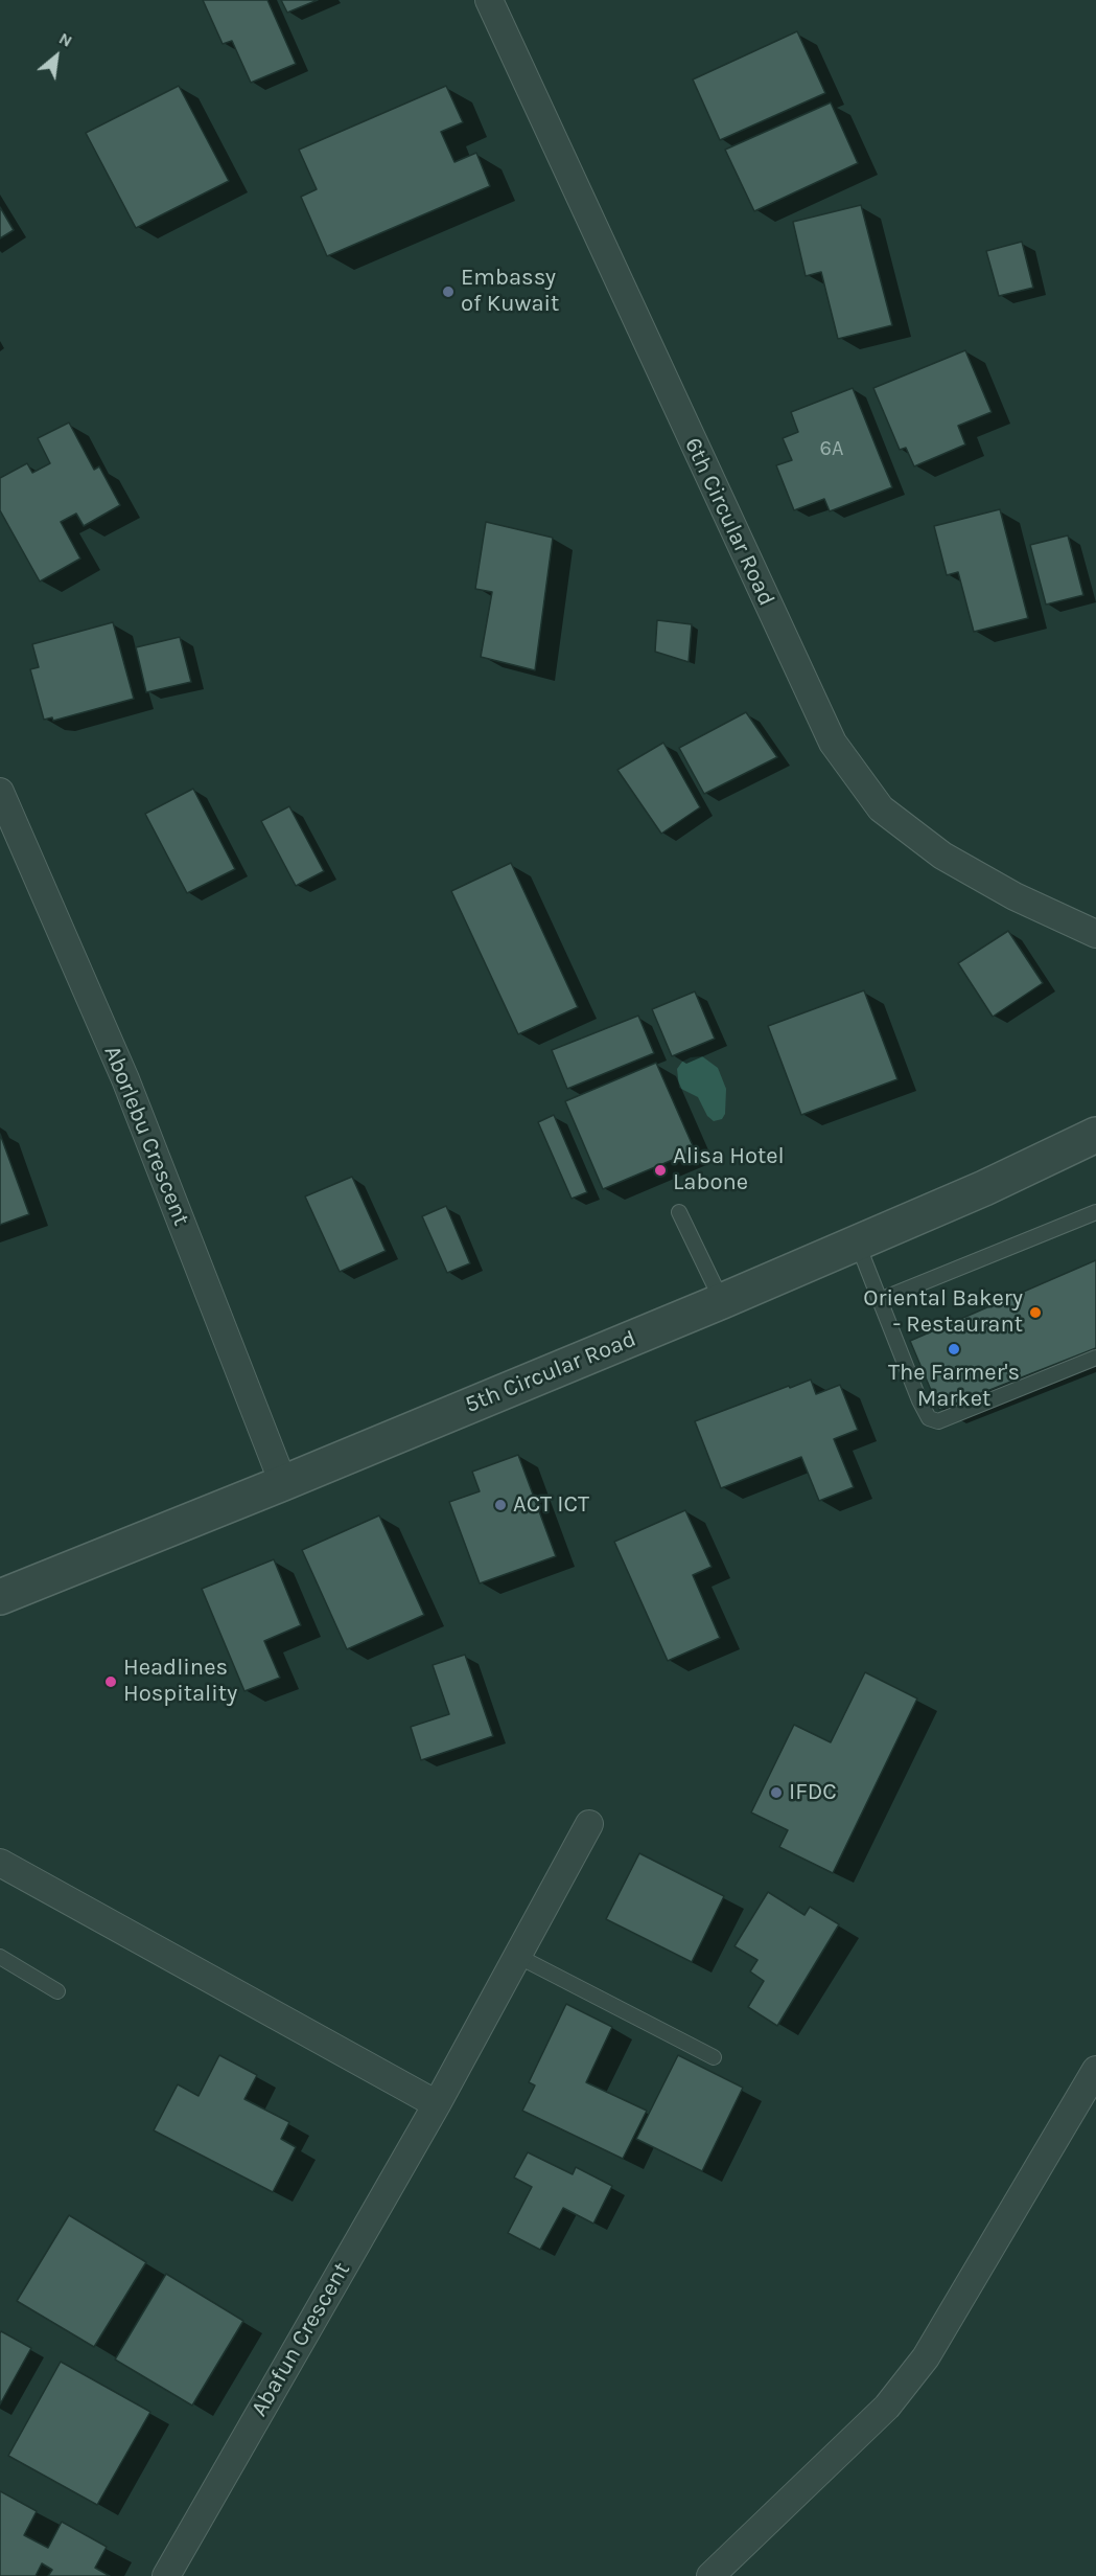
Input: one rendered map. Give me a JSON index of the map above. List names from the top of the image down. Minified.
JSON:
{"streets":{"street":["6th Circular Road","Aborlebu Crescent","5th Circular Road","Abafun Crescent"]},"crossings":[["Aborlebu Crescent","5th Circular Road"]],"places":["Embassy of Kuwait","Alisa Hotel Labone","Oriental Bakery - Restaurant","The Farmer's Market","ACT ICT","Headlines Hospitality","IFDC"],"house_numbers":["6A"],"north":"top right"}
